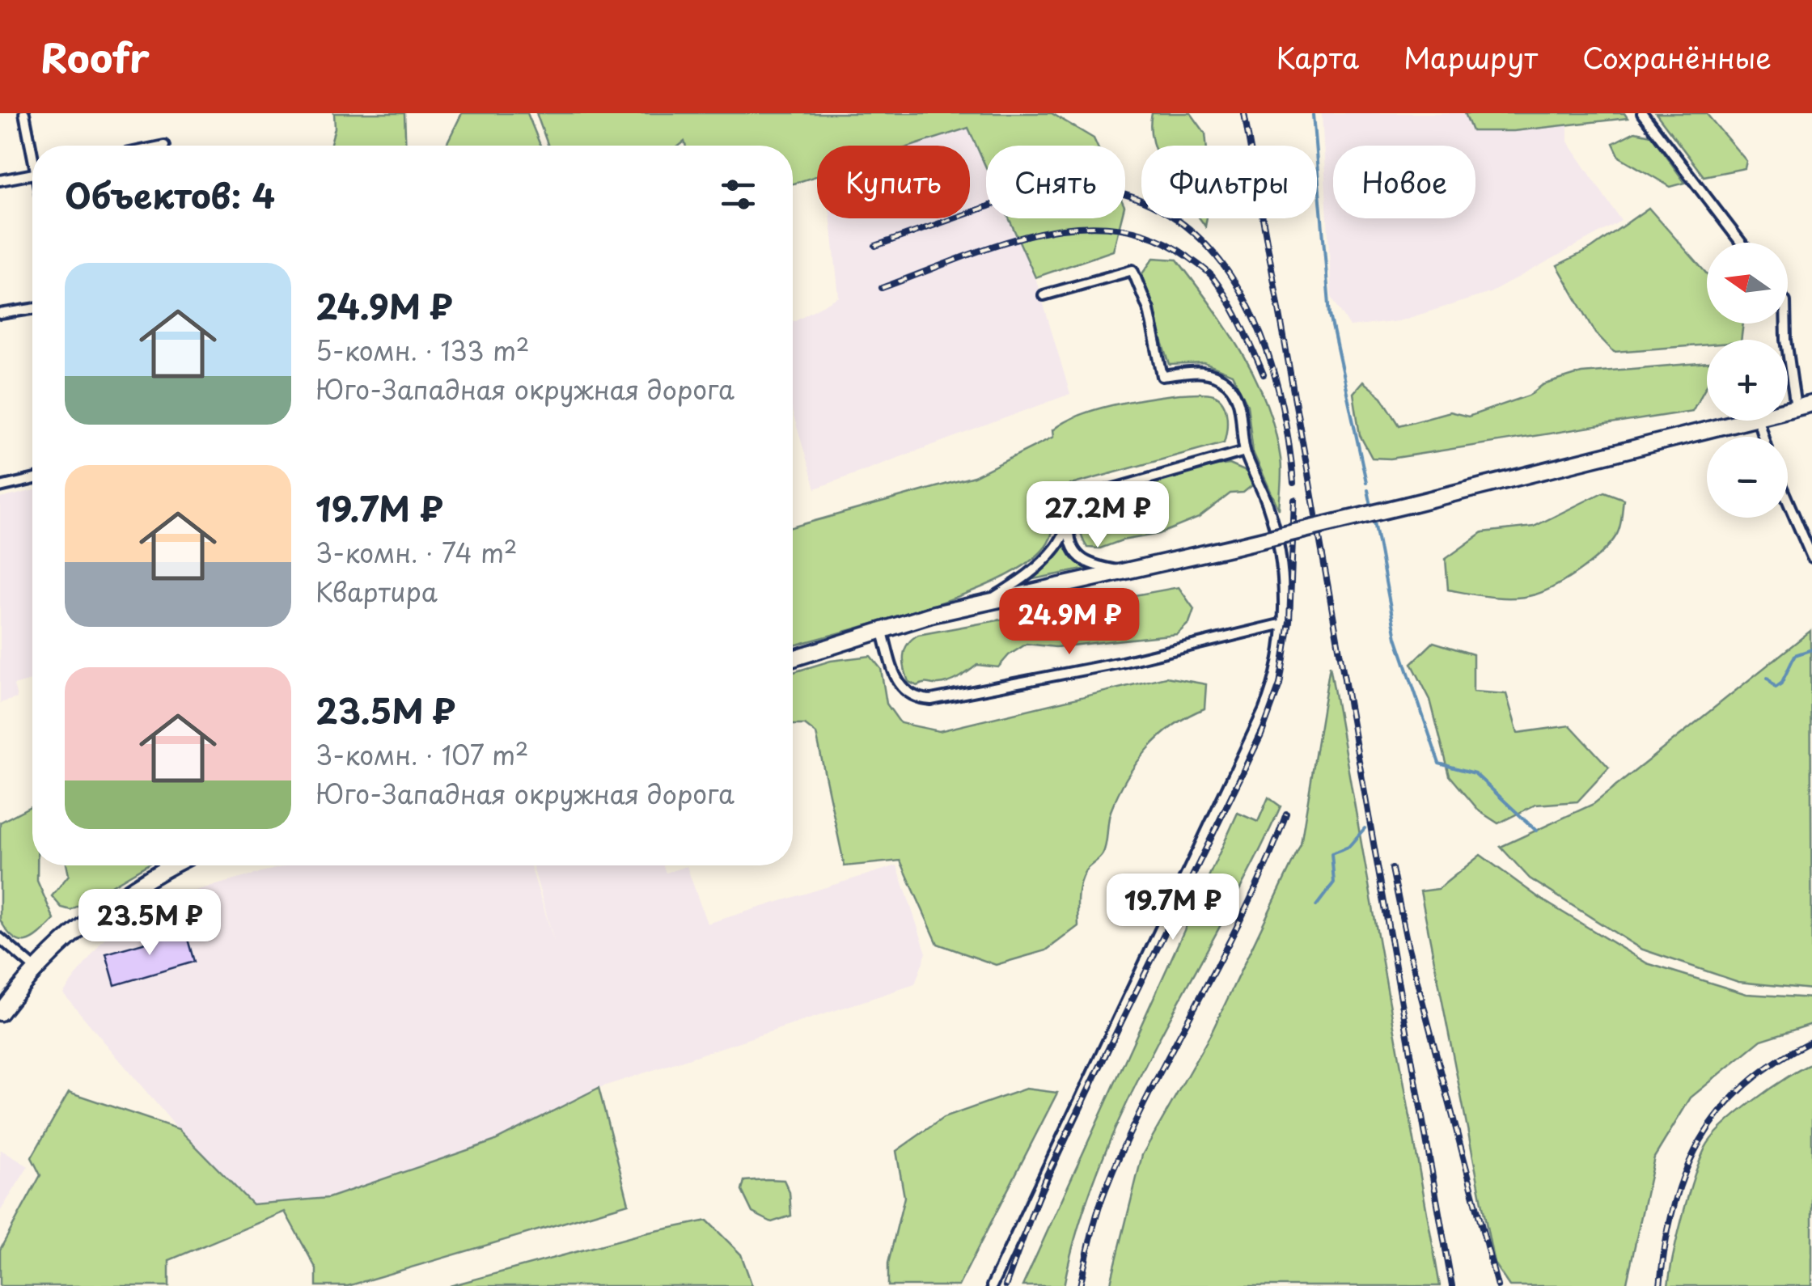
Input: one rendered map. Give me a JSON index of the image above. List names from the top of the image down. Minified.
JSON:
{"north":"left","page":{"header":"Roofr","nav":["Карта","Маршрут","Сохранённые"],"chip":["Купить","Снять","Фильтры","Новое"],"heading":"Объектов: 4","map_buttons":["+","−"],"list":[{"name":"24.9M ₽","note":"5-комн. · 133 m² · Юго-Западная окружная дорога"},{"name":"19.7M ₽","note":"3-комн. · 74 m² · Квартира"},{"name":"23.5M ₽","note":"3-комн. · 107 m² · Юго-Западная окружная дорога"}],"price":["27.2M ₽","24.9M ₽","19.7M ₽","23.5M ₽"]}}
